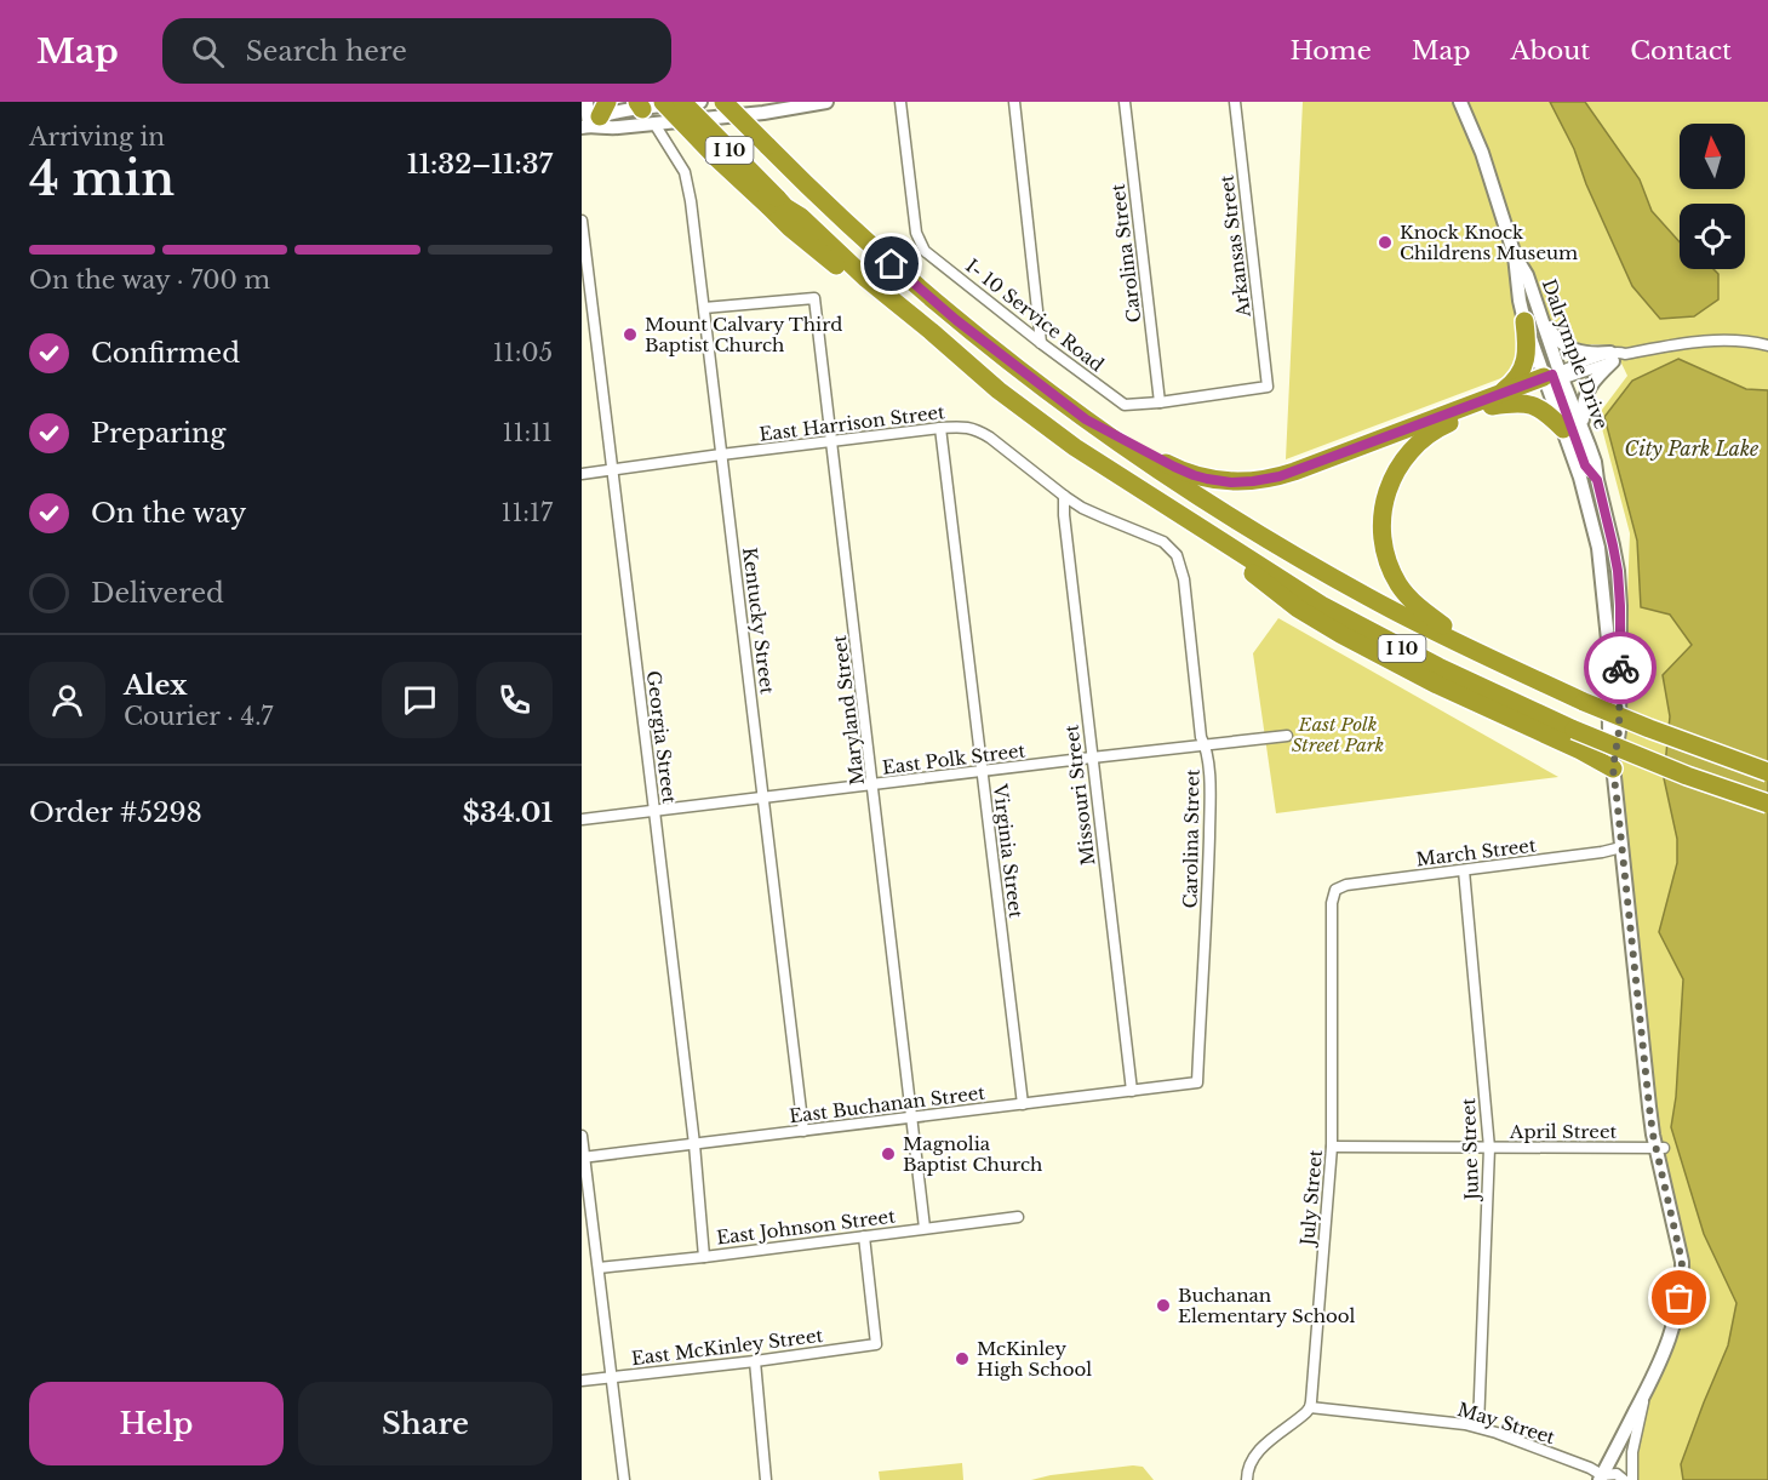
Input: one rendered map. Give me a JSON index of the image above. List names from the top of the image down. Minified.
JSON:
{"streets":{"highway":["I 10"],"street":["Arkansas Street","Carolina Street","I- 10 Service Road","Dalrymple Drive","East Harrison Street","Kentucky Street","Maryland Street","Georgia Street","East Polk Street","Missouri Street","Virginia Street","March Street","East Buchanan Street","April Street","June Street","July Street","East Johnson Street","East McKinley Street","May Street"]},"crossings":[["Arkansas Street","Carolina Street"],["Arkansas Street","I- 10 Service Road"],["Carolina Street","I- 10 Service Road"],["Carolina Street","East Harrison Street"],["Carolina Street","East Polk Street"],["Carolina Street","East Buchanan Street"],["Dalrymple Drive","March Street"],["Dalrymple Drive","April Street"],["Dalrymple Drive","May Street"],["East Harrison Street","Kentucky Street"],["East Harrison Street","Maryland Street"],["East Harrison Street","Georgia Street"],["East Harrison Street","Missouri Street"],["East Harrison Street","Virginia Street"],["Kentucky Street","Maryland Street"],["Kentucky Street","East Polk Street"],["Kentucky Street","East Buchanan Street"],["Maryland Street","East Polk Street"],["Maryland Street","East Buchanan Street"],["Maryland Street","East Johnson Street"],["Georgia Street","East Polk Street"],["Georgia Street","East Buchanan Street"],["Georgia Street","East Johnson Street"],["East Polk Street","Missouri Street"],["East Polk Street","Virginia Street"],["Missouri Street","East Buchanan Street"],["Virginia Street","East Buchanan Street"],["March Street","June Street"],["March Street","July Street"],["April Street","June Street"],["April Street","July Street"],["June Street","May Street"],["July Street","May Street"],["East Johnson Street","East McKinley Street"]],"water":["City Park Lake"],"parks":["East Polk Street Park"],"places":["Knock Knock Childrens Museum","Mount Calvary Third Baptist Church","Magnolia Baptist Church","Buchanan Elementary School","McKinley High School"],"north":"top","page":{"header":"Map","search":"Search here","nav":["Home","Map","About","Contact"],"heading":["4 min","Arriving in","11:32–11:37"],"panel":["Alex","Courier · 4.7","Order #5298","$34.01"],"bar":"On the way · 700 m","list":[["Confirmed","11:05"],["Preparing","11:11"],["On the way","11:17"],"Delivered"],"buttons":["Help","Share"]}}
